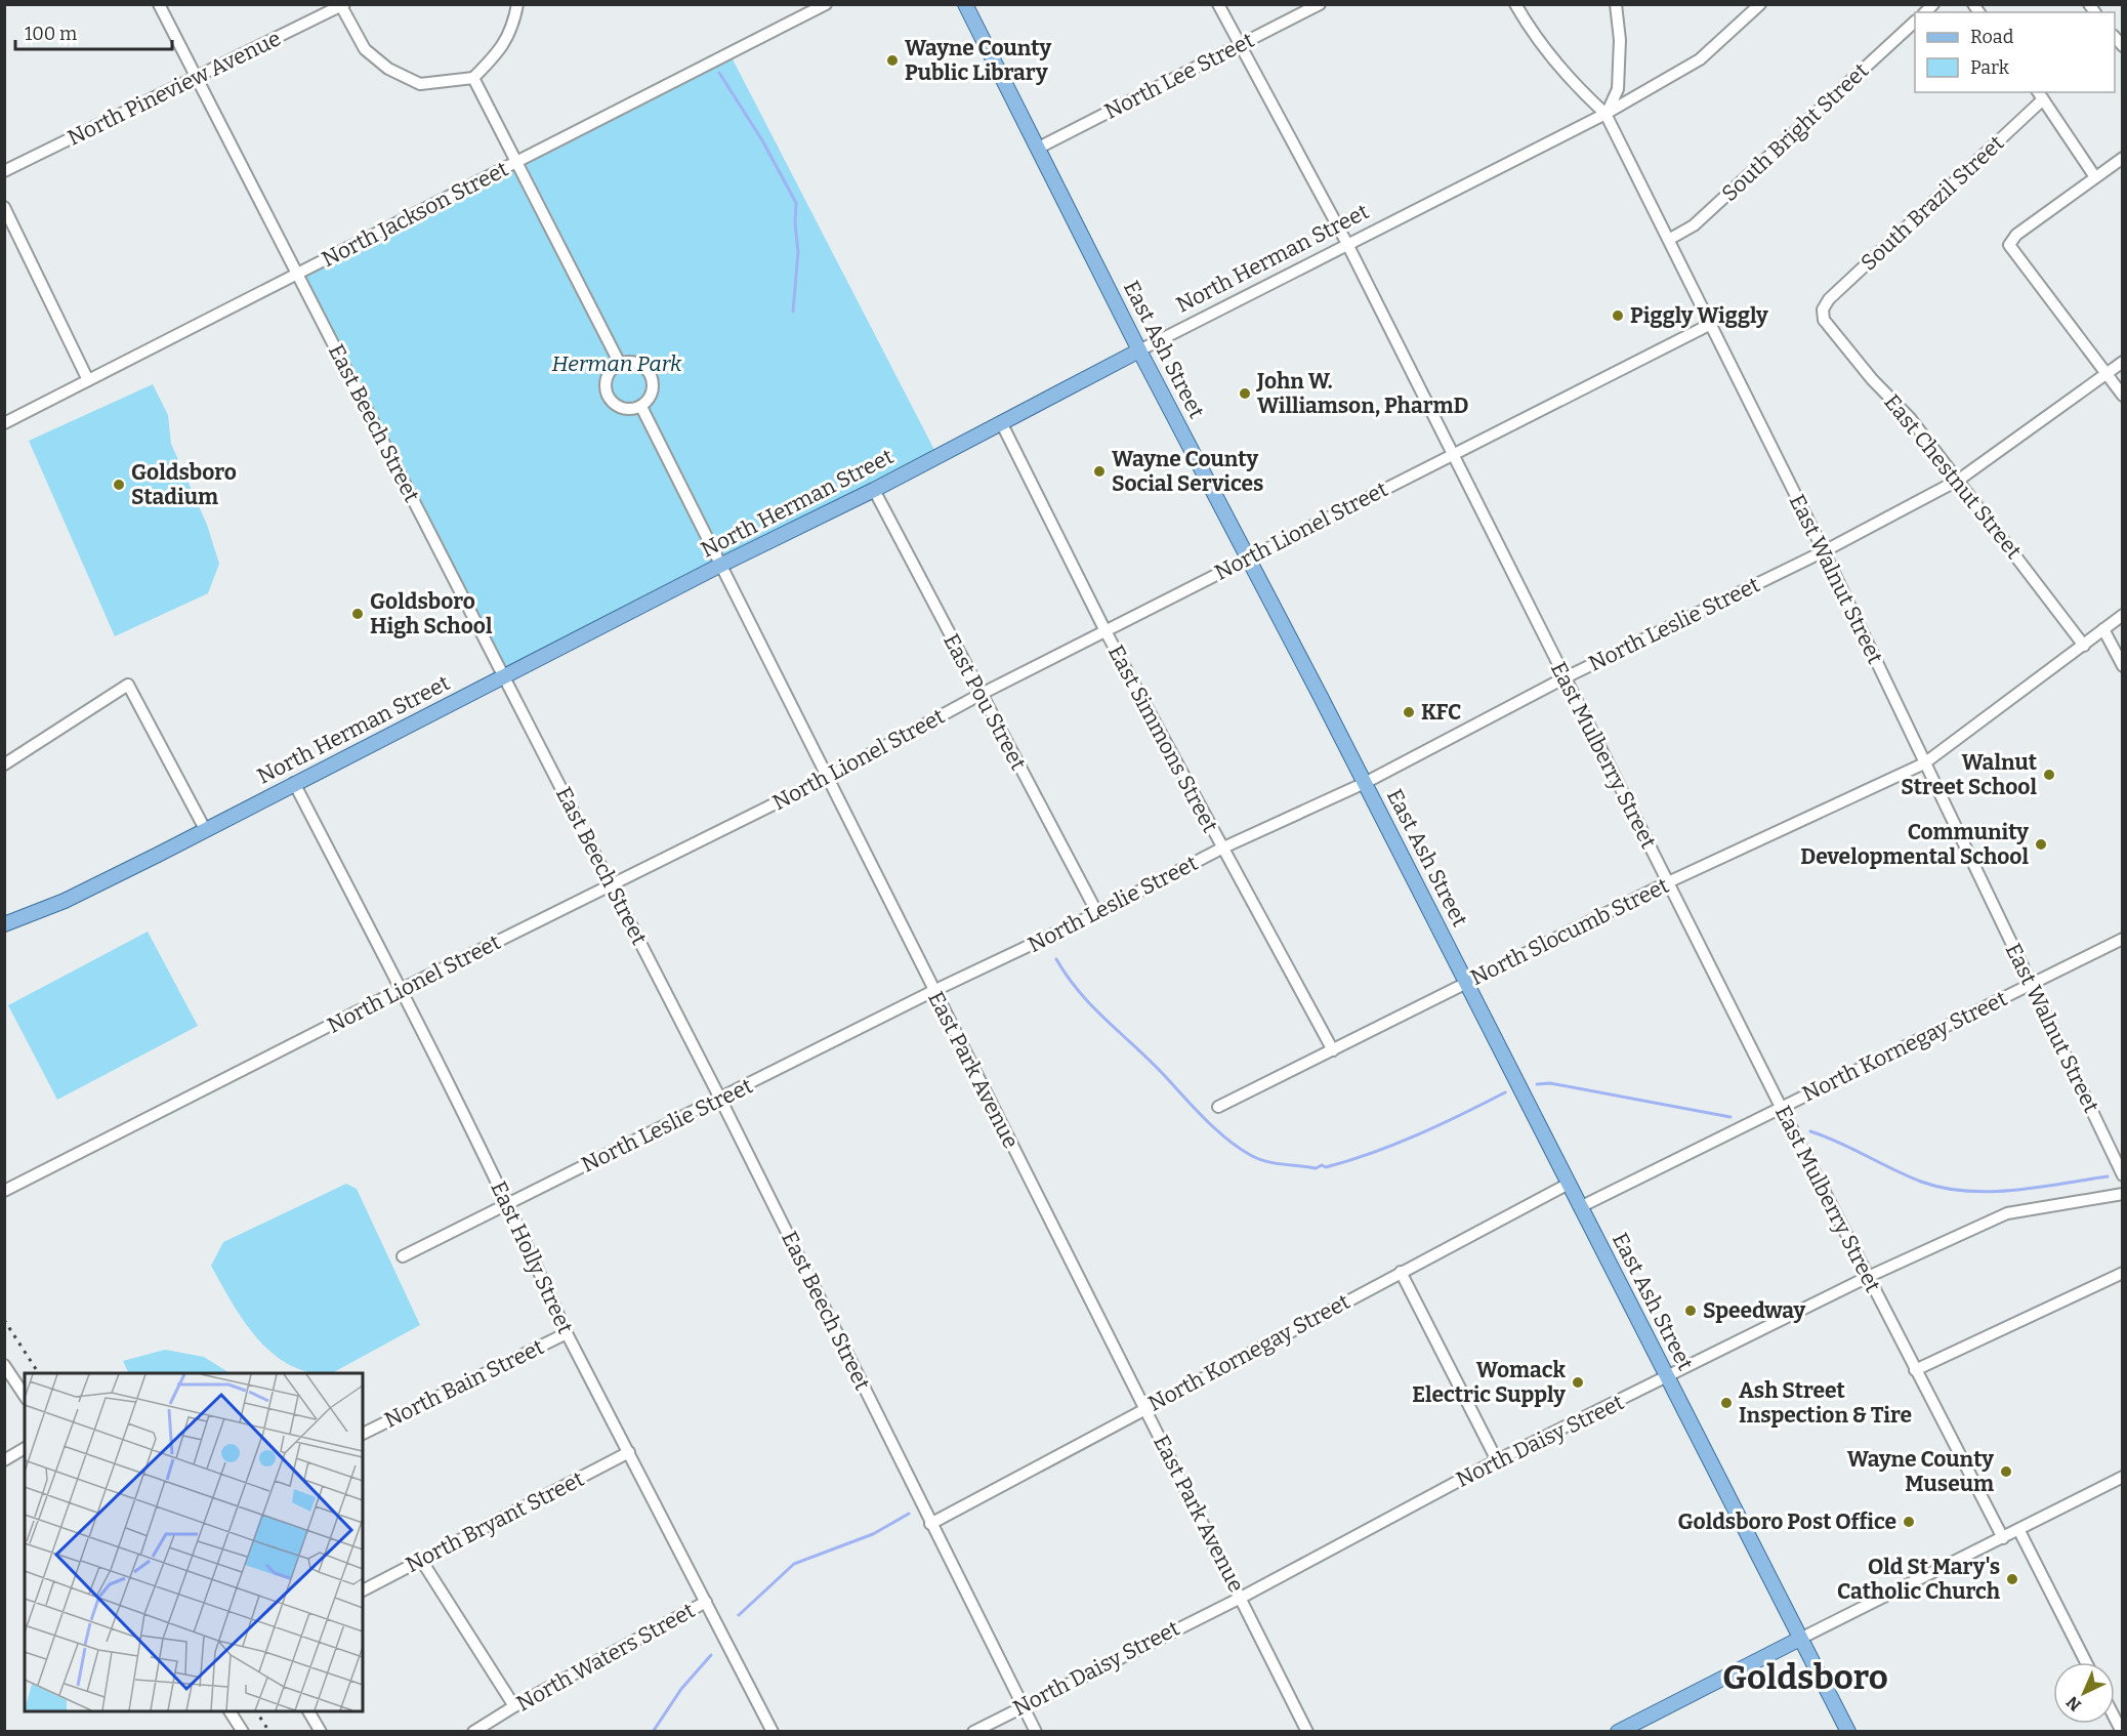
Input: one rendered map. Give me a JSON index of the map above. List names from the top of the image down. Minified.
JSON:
{"streets":{"main road":["North Herman Street","East Ash Street"],"street":["North Lee Street","North Pineview Avenue","South Bright Street","South Brazil Street","North Jackson Street","East Beech Street","East Chestnut Street","North Lionel Street","East Walnut Street","North Leslie Street","East Pou Street","East Simmons Street","East Mulberry Street","North Slocumb Street","North Kornegay Street","East Park Avenue","East Holly Street","North Bain Street","North Daisy Street","North Bryant Street","North Waters Street"]},"crossings":[["North Lee Street","East Ash Street"],["North Lee Street","East Mulberry Street"],["North Pineview Avenue","East Beech Street"],["South Bright Street","East Walnut Street"],["South Brazil Street","East Chestnut Street"],["North Jackson Street","East Beech Street"],["North Herman Street","East Ash Street"],["North Herman Street","East Beech Street"],["North Herman Street","East Walnut Street"],["North Herman Street","East Pou Street"],["North Herman Street","East Simmons Street"],["North Herman Street","East Mulberry Street"],["North Herman Street","East Park Avenue"],["North Herman Street","East Holly Street"],["East Ash Street","North Lionel Street"],["East Ash Street","North Leslie Street"],["East Ash Street","North Slocumb Street"],["East Ash Street","North Kornegay Street"],["East Ash Street","North Daisy Street"],["East Beech Street","North Lionel Street"],["East Beech Street","North Leslie Street"],["East Beech Street","North Kornegay Street"],["East Beech Street","North Daisy Street"],["East Chestnut Street","North Leslie Street"],["East Chestnut Street","North Slocumb Street"],["North Lionel Street","East Walnut Street"],["North Lionel Street","East Pou Street"],["North Lionel Street","East Simmons Street"],["North Lionel Street","East Mulberry Street"],["North Lionel Street","East Park Avenue"],["North Lionel Street","East Holly Street"],["East Walnut Street","North Leslie Street"],["East Walnut Street","North Slocumb Street"],["East Walnut Street","North Kornegay Street"],["North Leslie Street","East Pou Street"],["North Leslie Street","East Simmons Street"],["North Leslie Street","East Mulberry Street"],["North Leslie Street","East Park Avenue"],["North Leslie Street","East Holly Street"],["East Simmons Street","North Slocumb Street"],["East Mulberry Street","North Slocumb Street"],["East Mulberry Street","North Kornegay Street"],["East Mulberry Street","North Daisy Street"],["North Kornegay Street","East Park Avenue"],["East Park Avenue","North Daisy Street"],["East Holly Street","North Bain Street"],["East Holly Street","North Bryant Street"],["East Holly Street","North Waters Street"]],"districts":["Goldsboro"],"parks":["Herman Park"],"places":["Wayne County Public Library","Piggly Wiggly","John W. Williamson, PharmD","Wayne County Social Services","Goldsboro Stadium","Goldsboro High School","KFC","Walnut Street School","Community Developmental School","Speedway","Womack Electric Supply","Ash Street Inspection & Tire","Wayne County Museum","Goldsboro Post Office","Old St Mary's Catholic Church"],"legend":["Road","Park"],"scale_bar":"100 m","north":"bottom left"}
